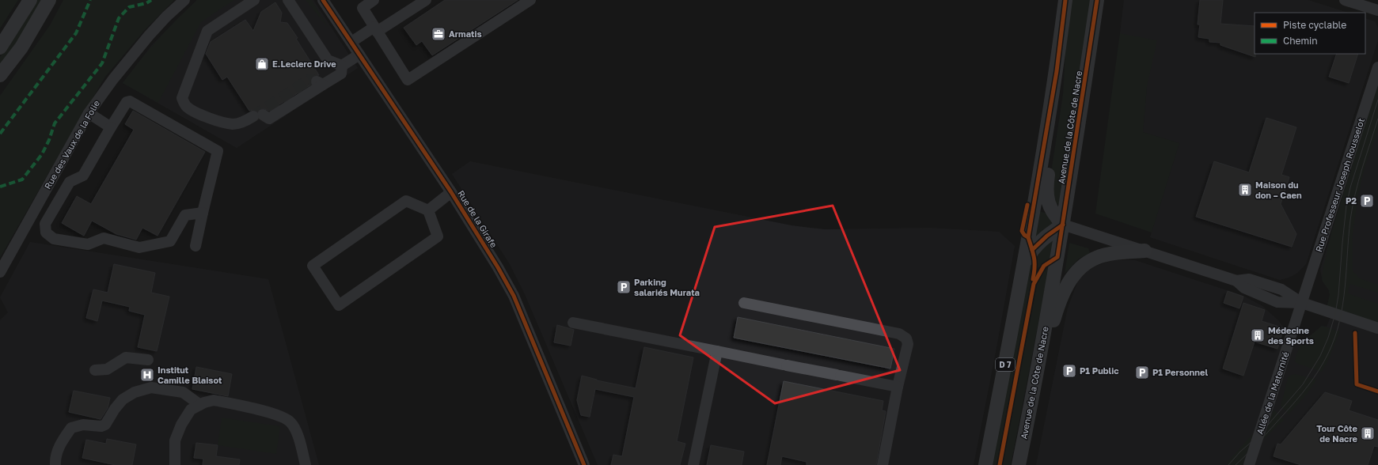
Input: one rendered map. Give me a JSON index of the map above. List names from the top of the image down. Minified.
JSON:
{"streets":{"main road":["Avenue de la Côte de Nacre","D 7"],"street":["Rue des Vaux de la Folie","Rue Professeur Joseph Rousselot","Rue de la Girafe","Allée de la Maternité"]},"crossings":[["Rue Professeur Joseph Rousselot","Allée de la Maternité"]],"places":{"office":["Armatis"],"shop":["E.Leclerc Drive"],"building":["Maison du don – Caen","Médecine des Sports","Tour Côte de Nacre"],"parking":["P2","Parking salariés Murata","P1 Public","P1 Personnel"],"hospital":["Institut Camille Blaisot"]},"legend":["Piste cyclable","Chemin"]}
